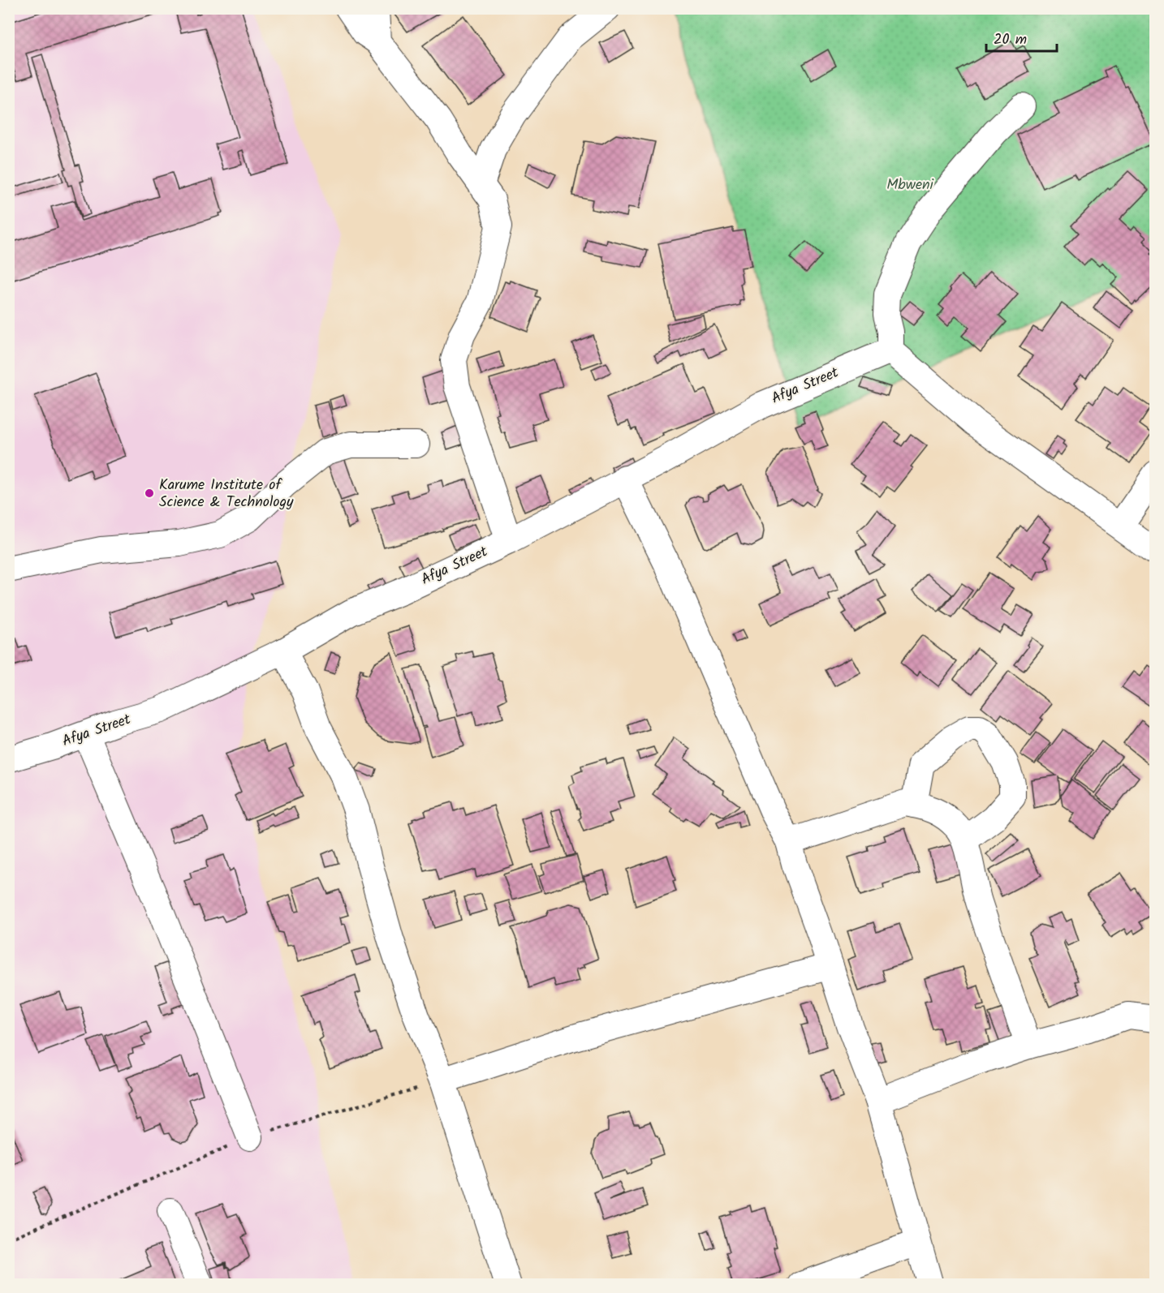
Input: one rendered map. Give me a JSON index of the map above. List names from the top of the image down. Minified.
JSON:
{"streets":{"street":["Afya Street"]},"parks":["Mbweni"],"places":["Karume Institute of Science & Technology"],"scale_bar":"20 m"}
